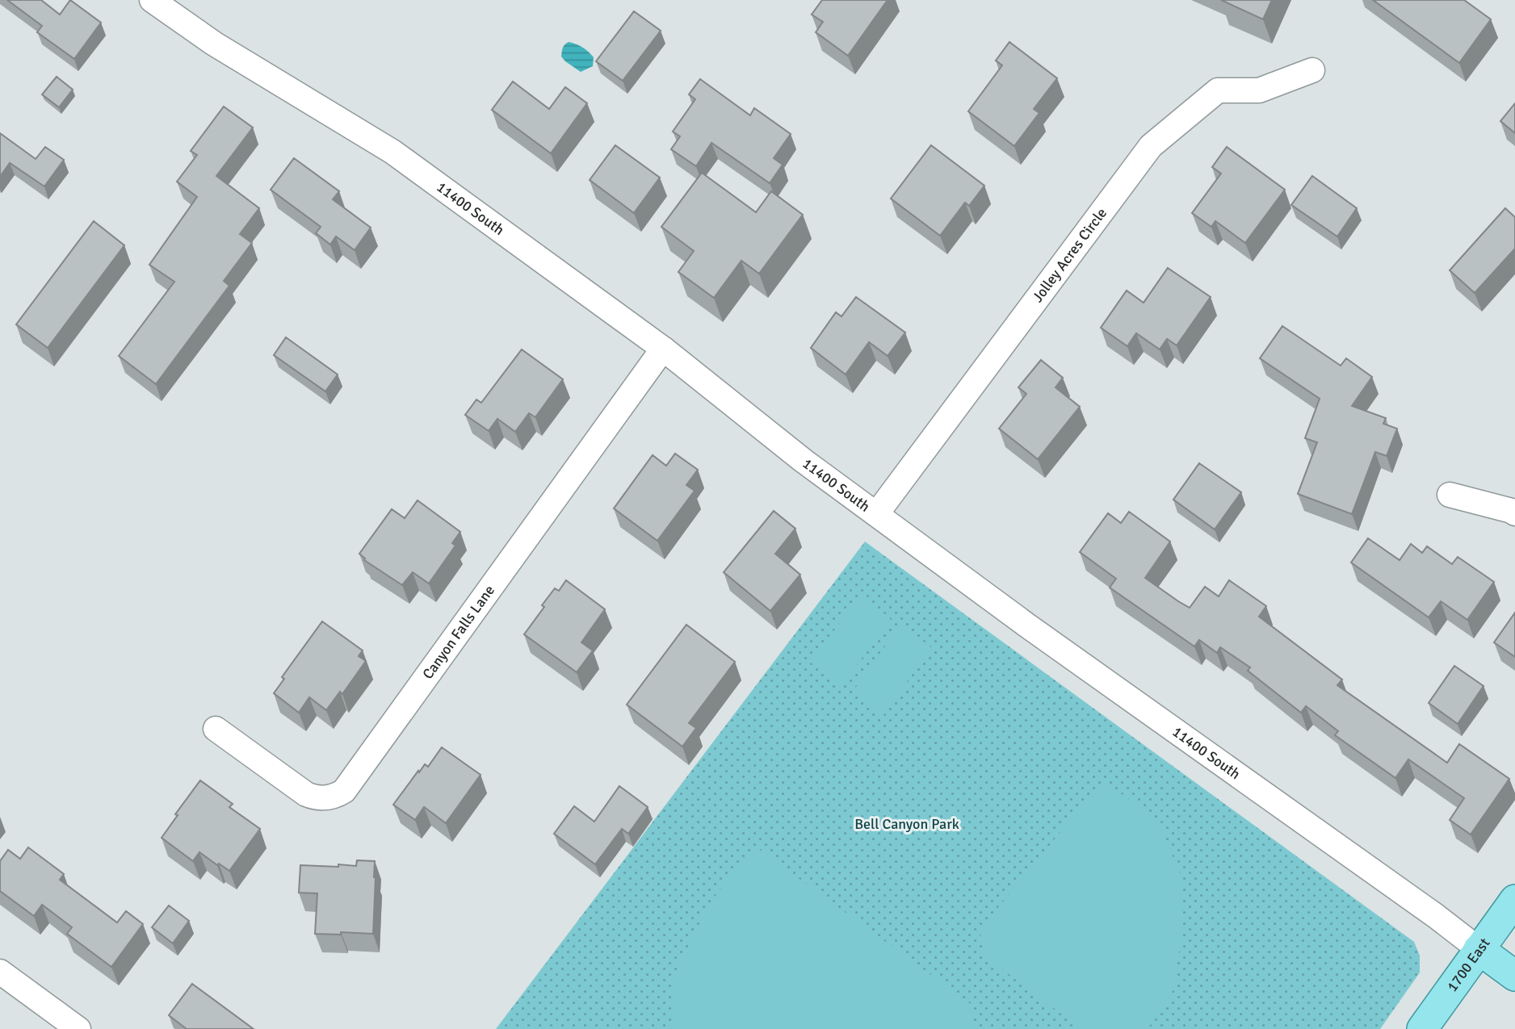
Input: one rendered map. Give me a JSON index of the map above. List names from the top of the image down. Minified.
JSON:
{"streets":{"main road":["11400 South","1700 East"],"street":["Jolley Acres Circle","Canyon Falls Lane"]},"crossings":[["11400 South","Jolley Acres Circle"],["11400 South","Canyon Falls Lane"],["11400 South","1700 East"]],"parks":["Bell Canyon Park"]}
